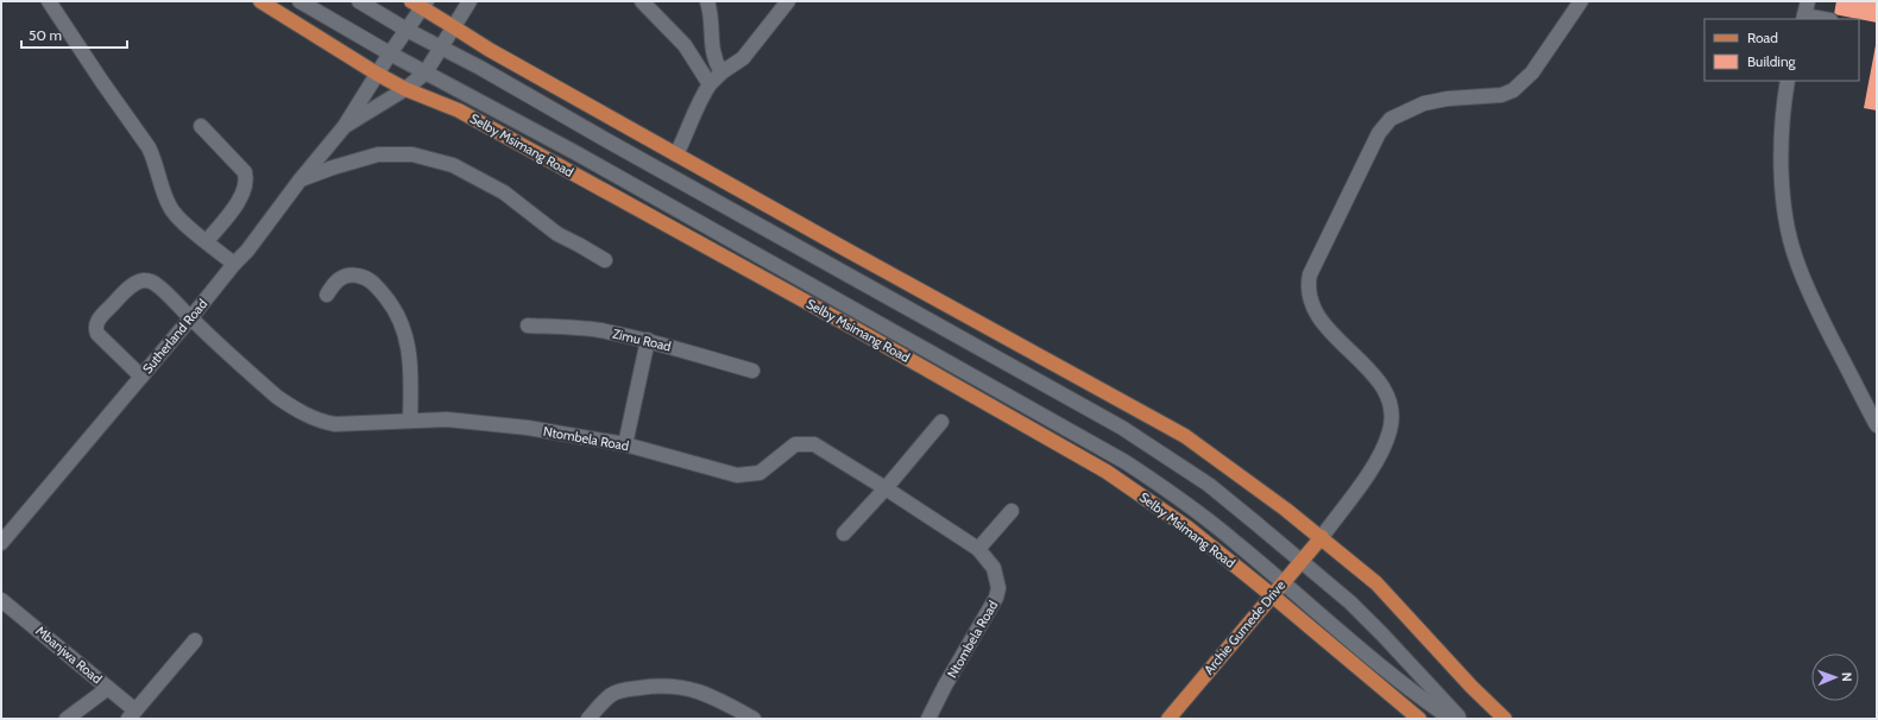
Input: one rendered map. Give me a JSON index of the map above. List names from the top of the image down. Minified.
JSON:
{"streets":{"main road":["Selby Msimang Road","Archie Gumede Drive"],"street":["Sutherland Road","Zimu Road","Ntombela Road","Mbanjwa Road"]},"crossings":[["Selby Msimang Road","Archie Gumede Drive"],["Sutherland Road","Ntombela Road"]],"legend":["Road","Building"],"scale_bar":"50 m","north":"right"}
